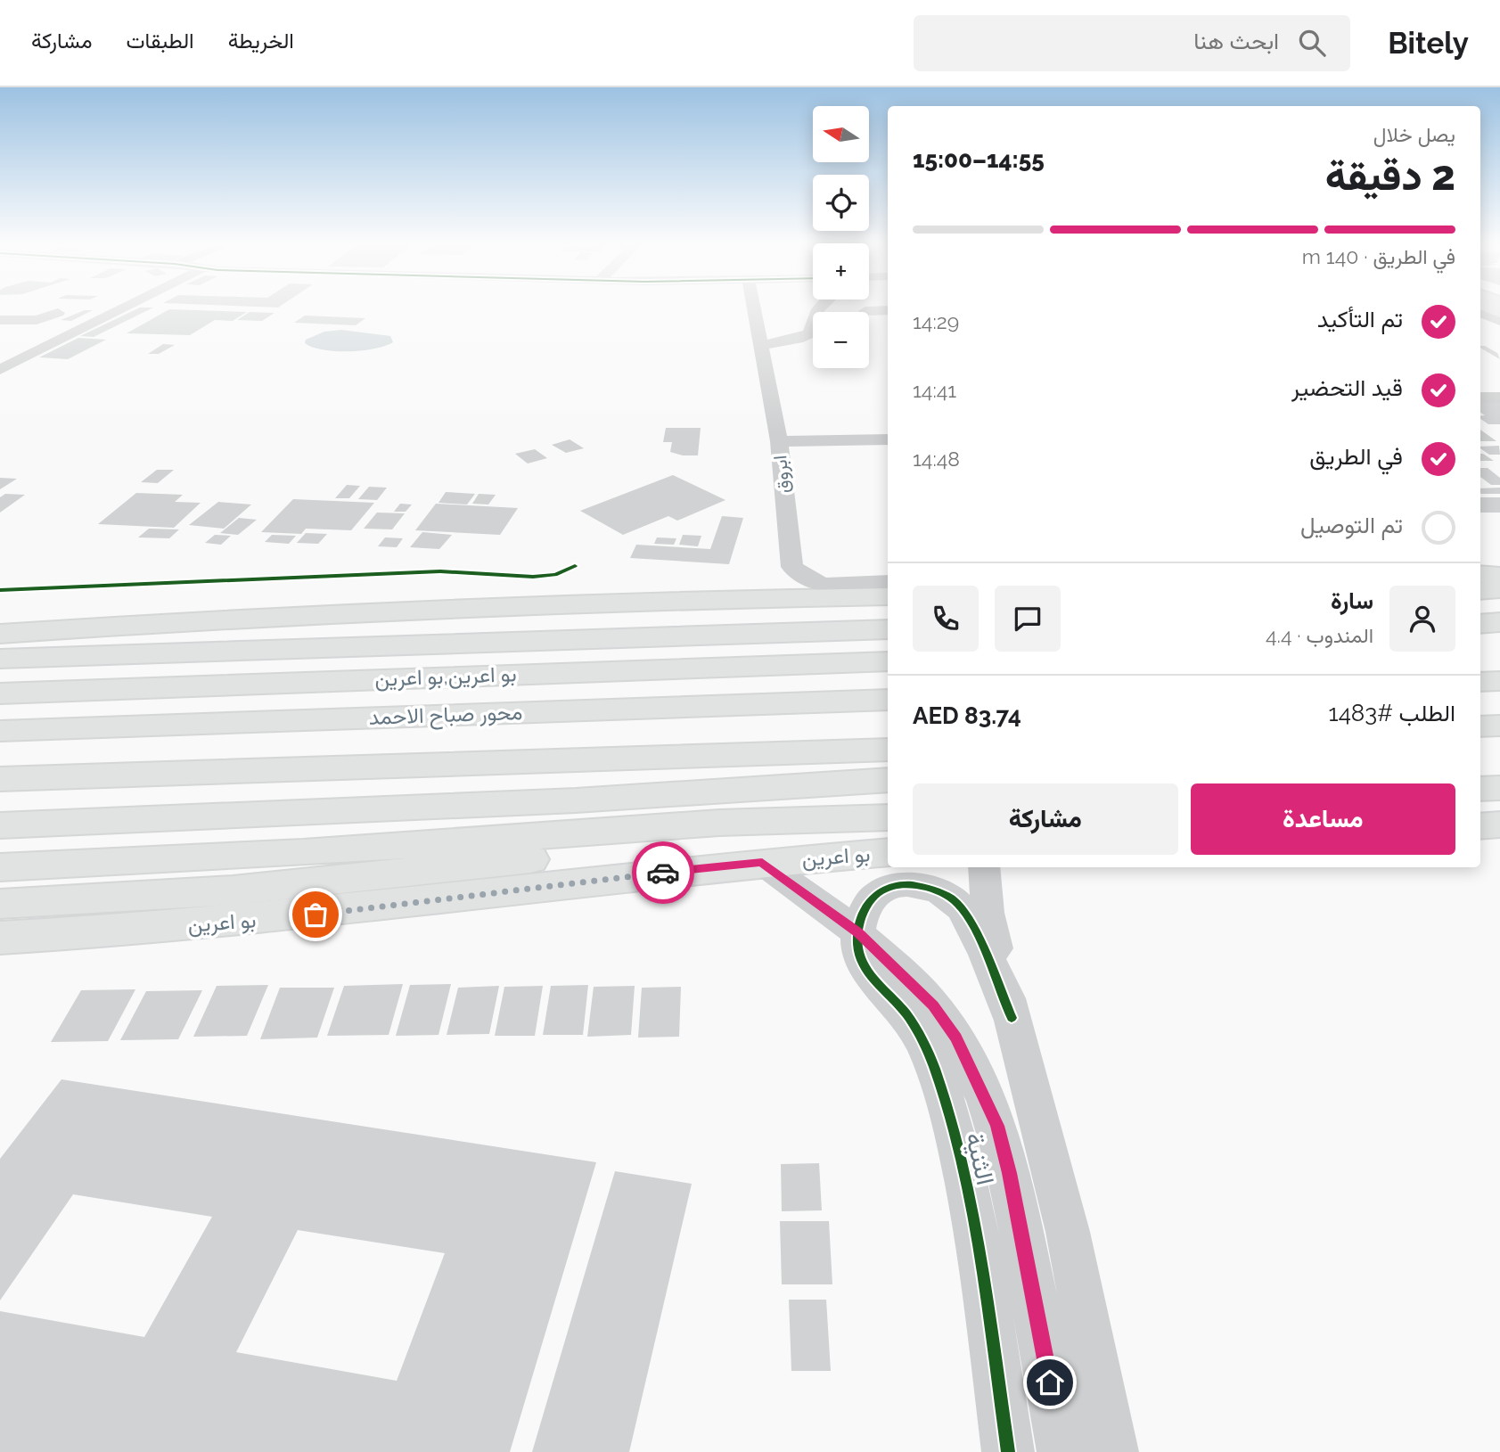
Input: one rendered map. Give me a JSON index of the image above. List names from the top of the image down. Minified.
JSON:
{"streets":{"main road":["بو اعرين,بو اعرين","محور صباح الاحمد","بو اعرين"],"street":["ابروق","الثنية"]},"crossings":[["بو اعرين","الثنية"]],"north":"left","page":{"header":"Bitely","search":"ابحث هنا","nav":["الخريطة","الطبقات","مشاركة"],"map_buttons":["+","−"],"heading":["2 دقيقة","يصل خلال","14:55–15:00"],"panel":["سارة","المندوب · 4.4","الطلب #1483","AED 83.74"],"bar":"في الطريق · 140 m","list":[["تم التأكيد","14:29"],["قيد التحضير","14:41"],["في الطريق","14:48"],"تم التوصيل"],"buttons":["مساعدة","مشاركة"]}}
